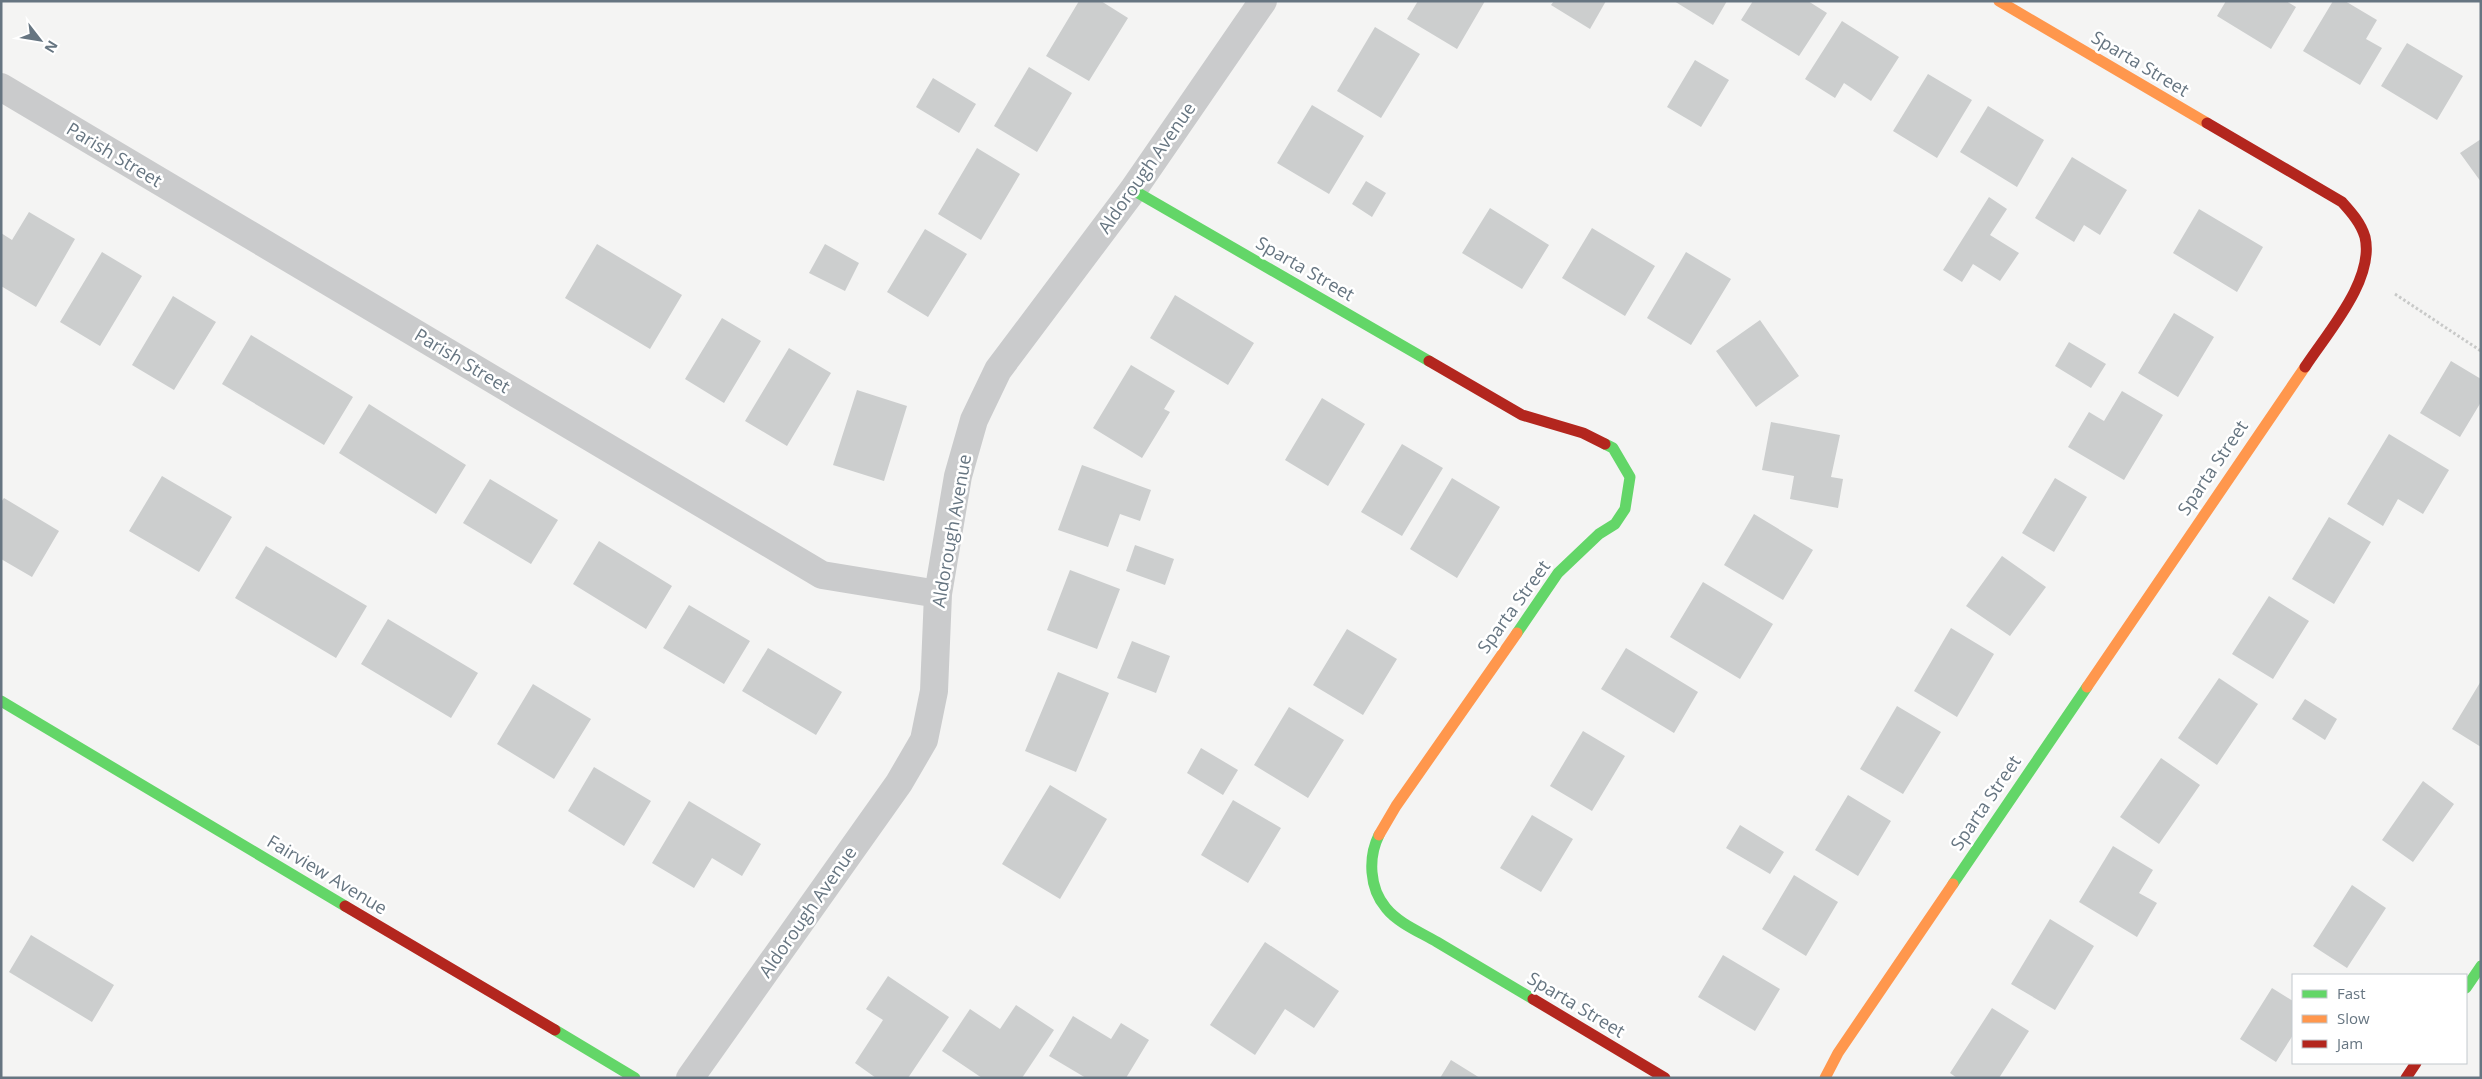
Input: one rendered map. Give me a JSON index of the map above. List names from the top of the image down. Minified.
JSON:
{"streets":{"street":["Sparta Street","Parish Street","Aldorough Avenue","Fairview Avenue"]},"crossings":[["Sparta Street","Aldorough Avenue"],["Parish Street","Aldorough Avenue"]],"legend":["Fast","Slow","Jam"],"north":"bottom right"}
